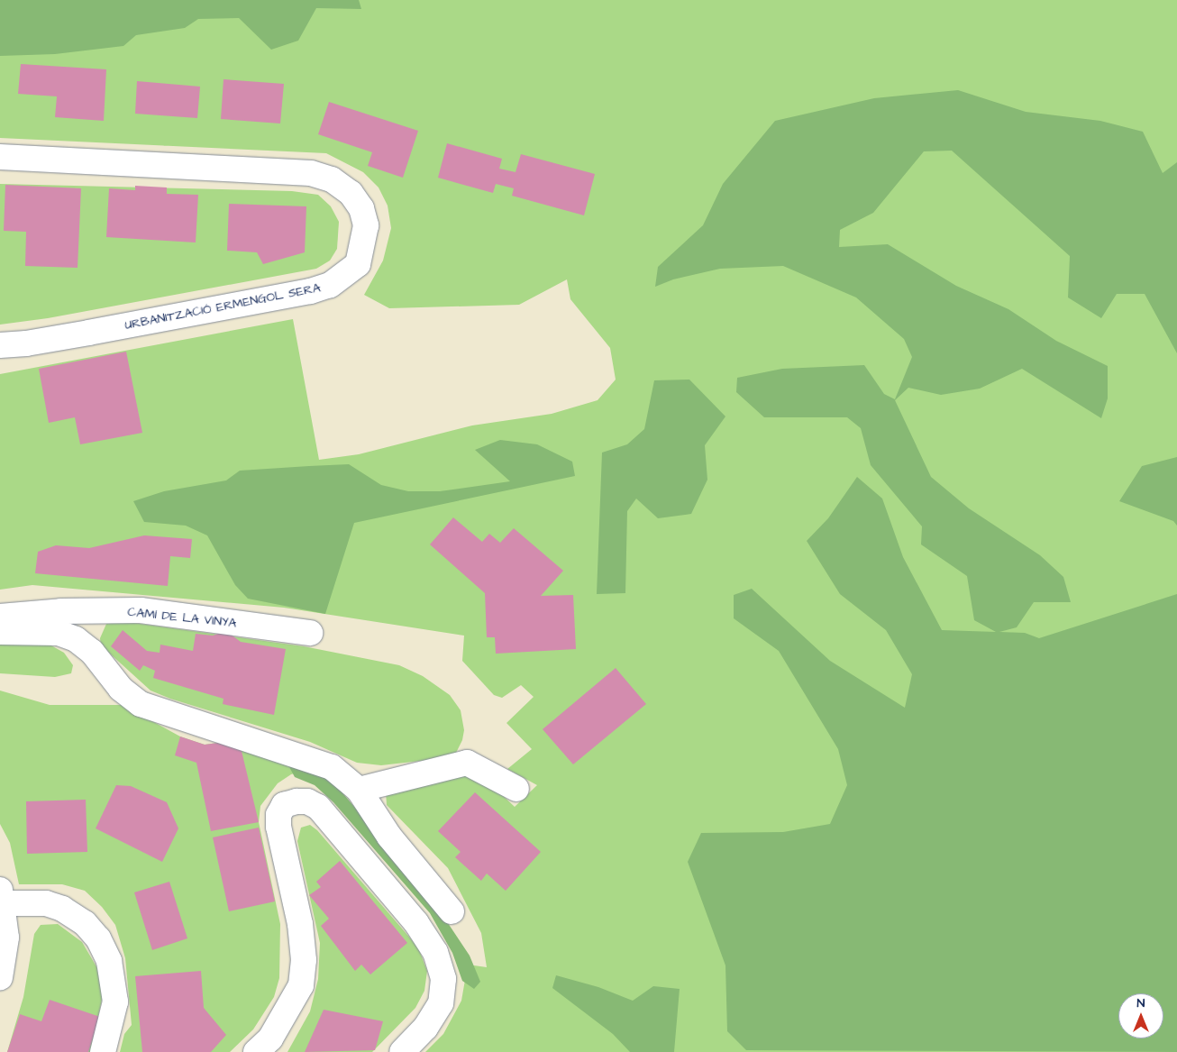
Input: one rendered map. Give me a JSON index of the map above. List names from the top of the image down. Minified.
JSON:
{"streets":{"street":["URBANITZACIÓ ERMENGOL SERA","CAMÍ DE LA VINYA"]},"north":"top"}
